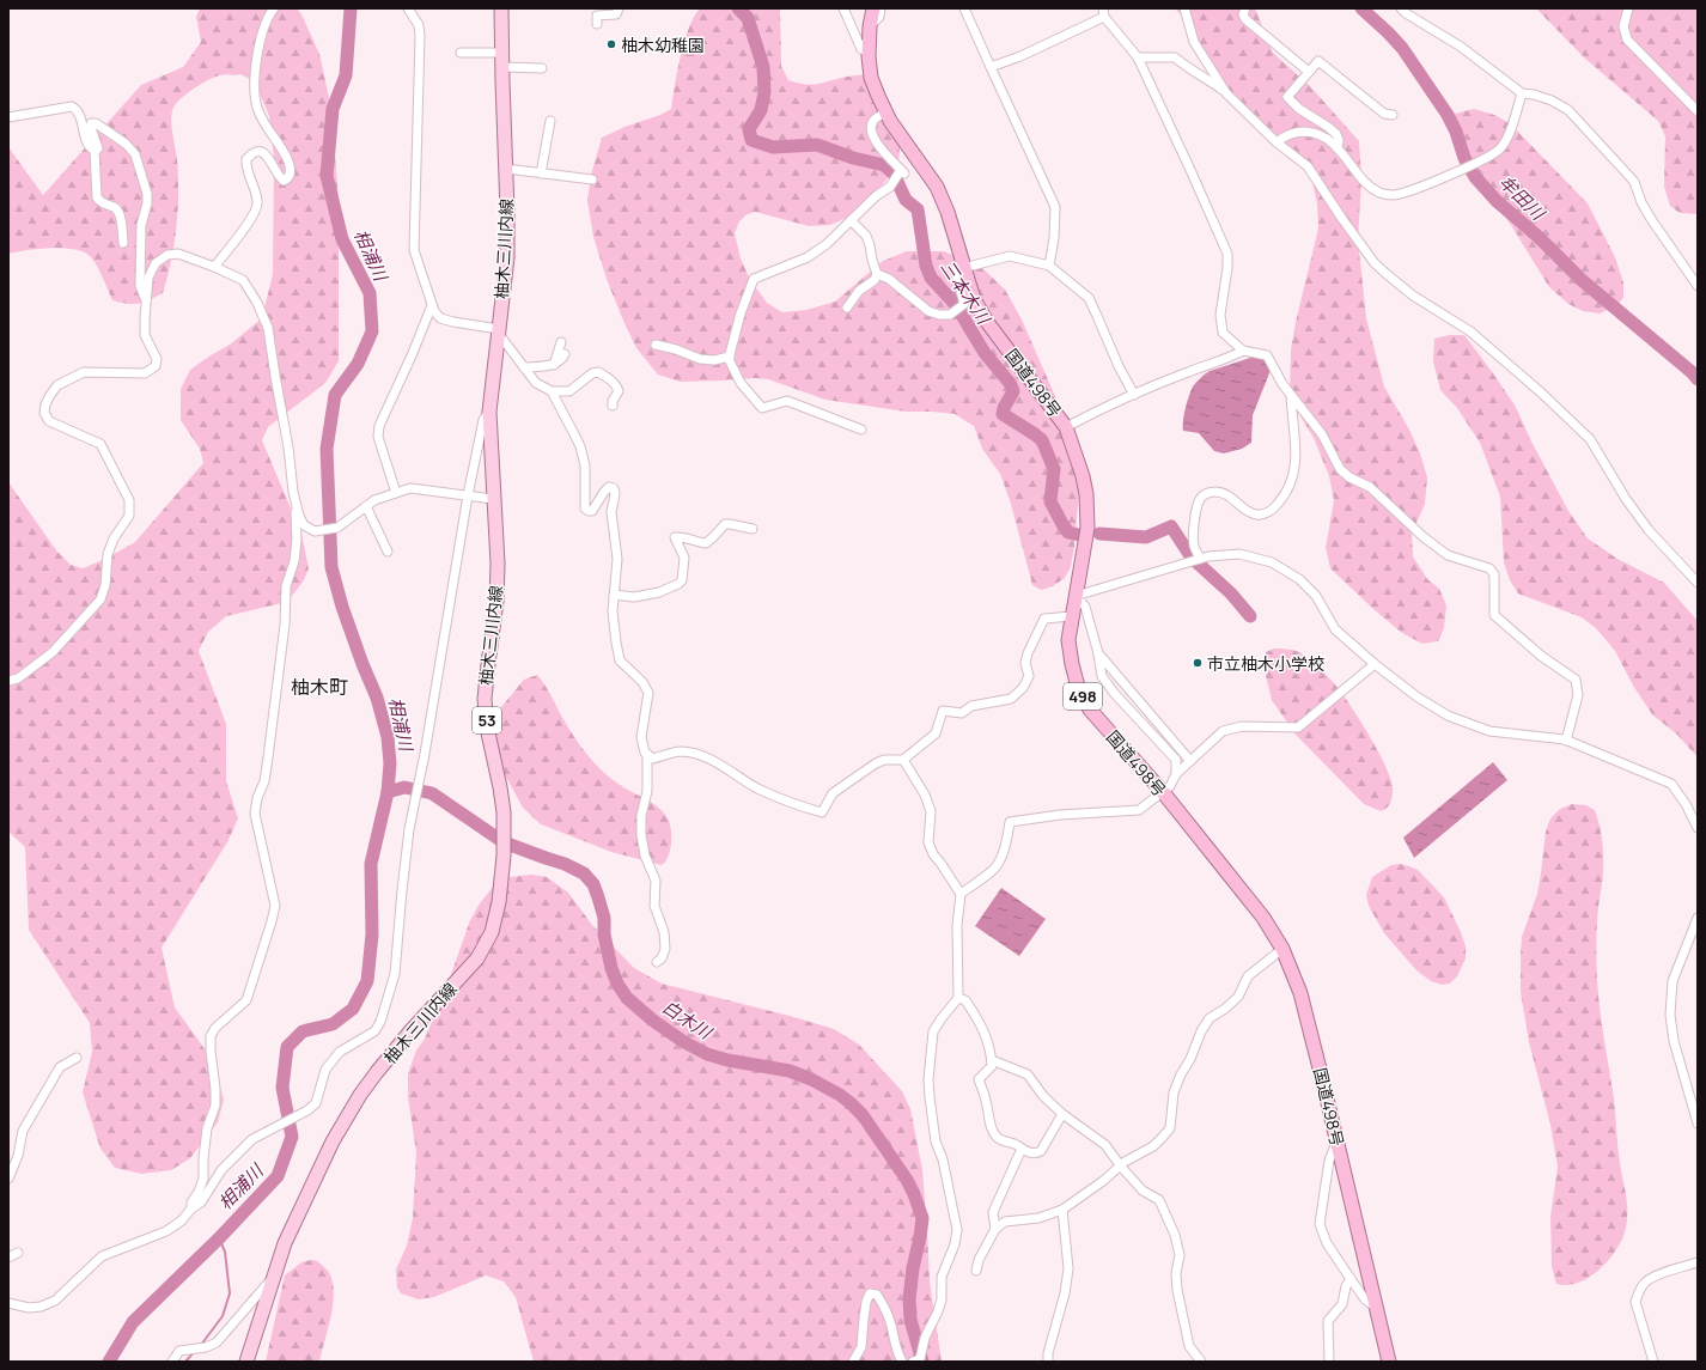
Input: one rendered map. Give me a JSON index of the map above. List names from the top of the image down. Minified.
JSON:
{"streets":{"highway":["国道498号","498"],"main road":["柚木三川内線","53"]},"districts":["柚木町"],"water":["牟田川","相浦川","三本木川","白木川"],"places":["柚木幼稚園","市立柚木小学校"]}
